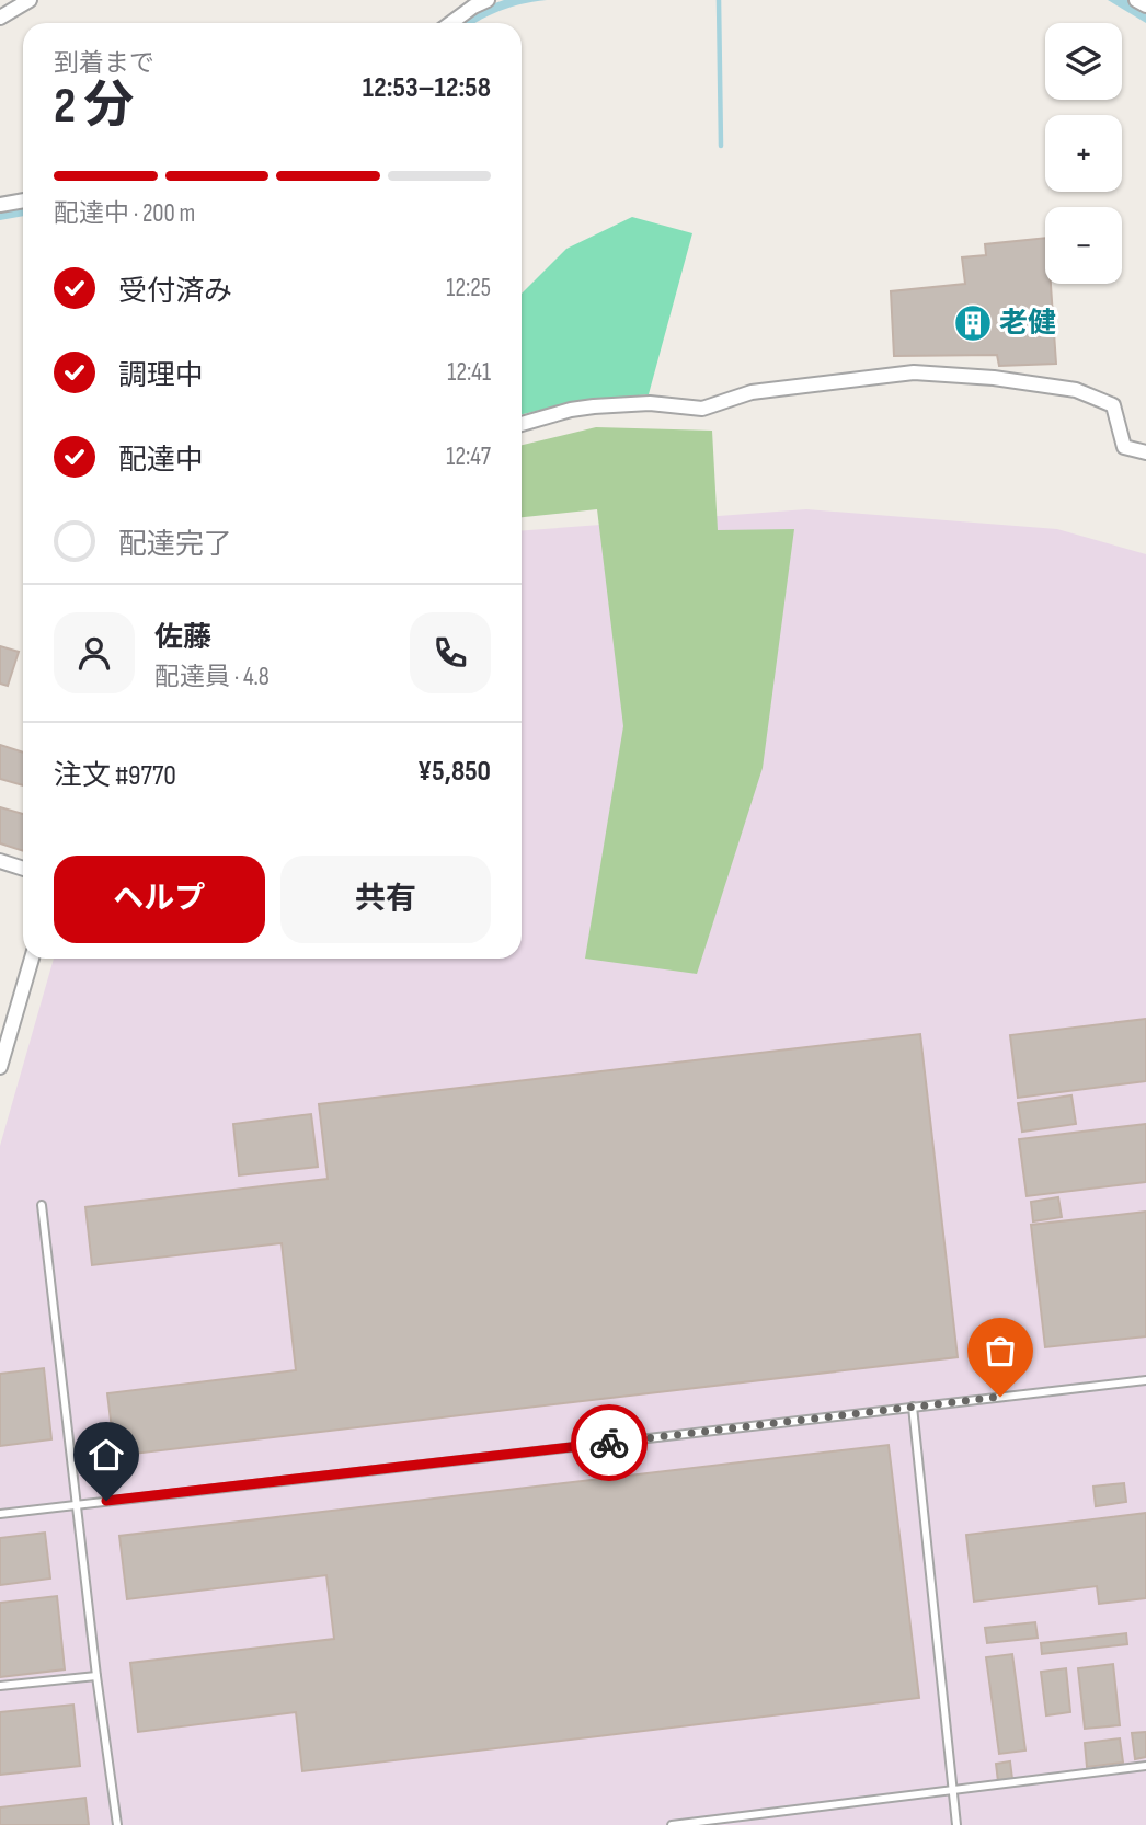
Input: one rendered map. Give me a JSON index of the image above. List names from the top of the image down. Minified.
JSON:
{"places":{"building":["老健"]},"page":{"map_buttons":["+","−"],"heading":["2 分","到着まで","12:53–12:58"],"panel":["佐藤","配達員 · 4.8","注文 #9770","¥5,850"],"bar":"配達中 · 200 m","list":[["受付済み","12:25"],["調理中","12:41"],["配達中","12:47"],"配達完了"],"buttons":["ヘルプ","共有"]}}
